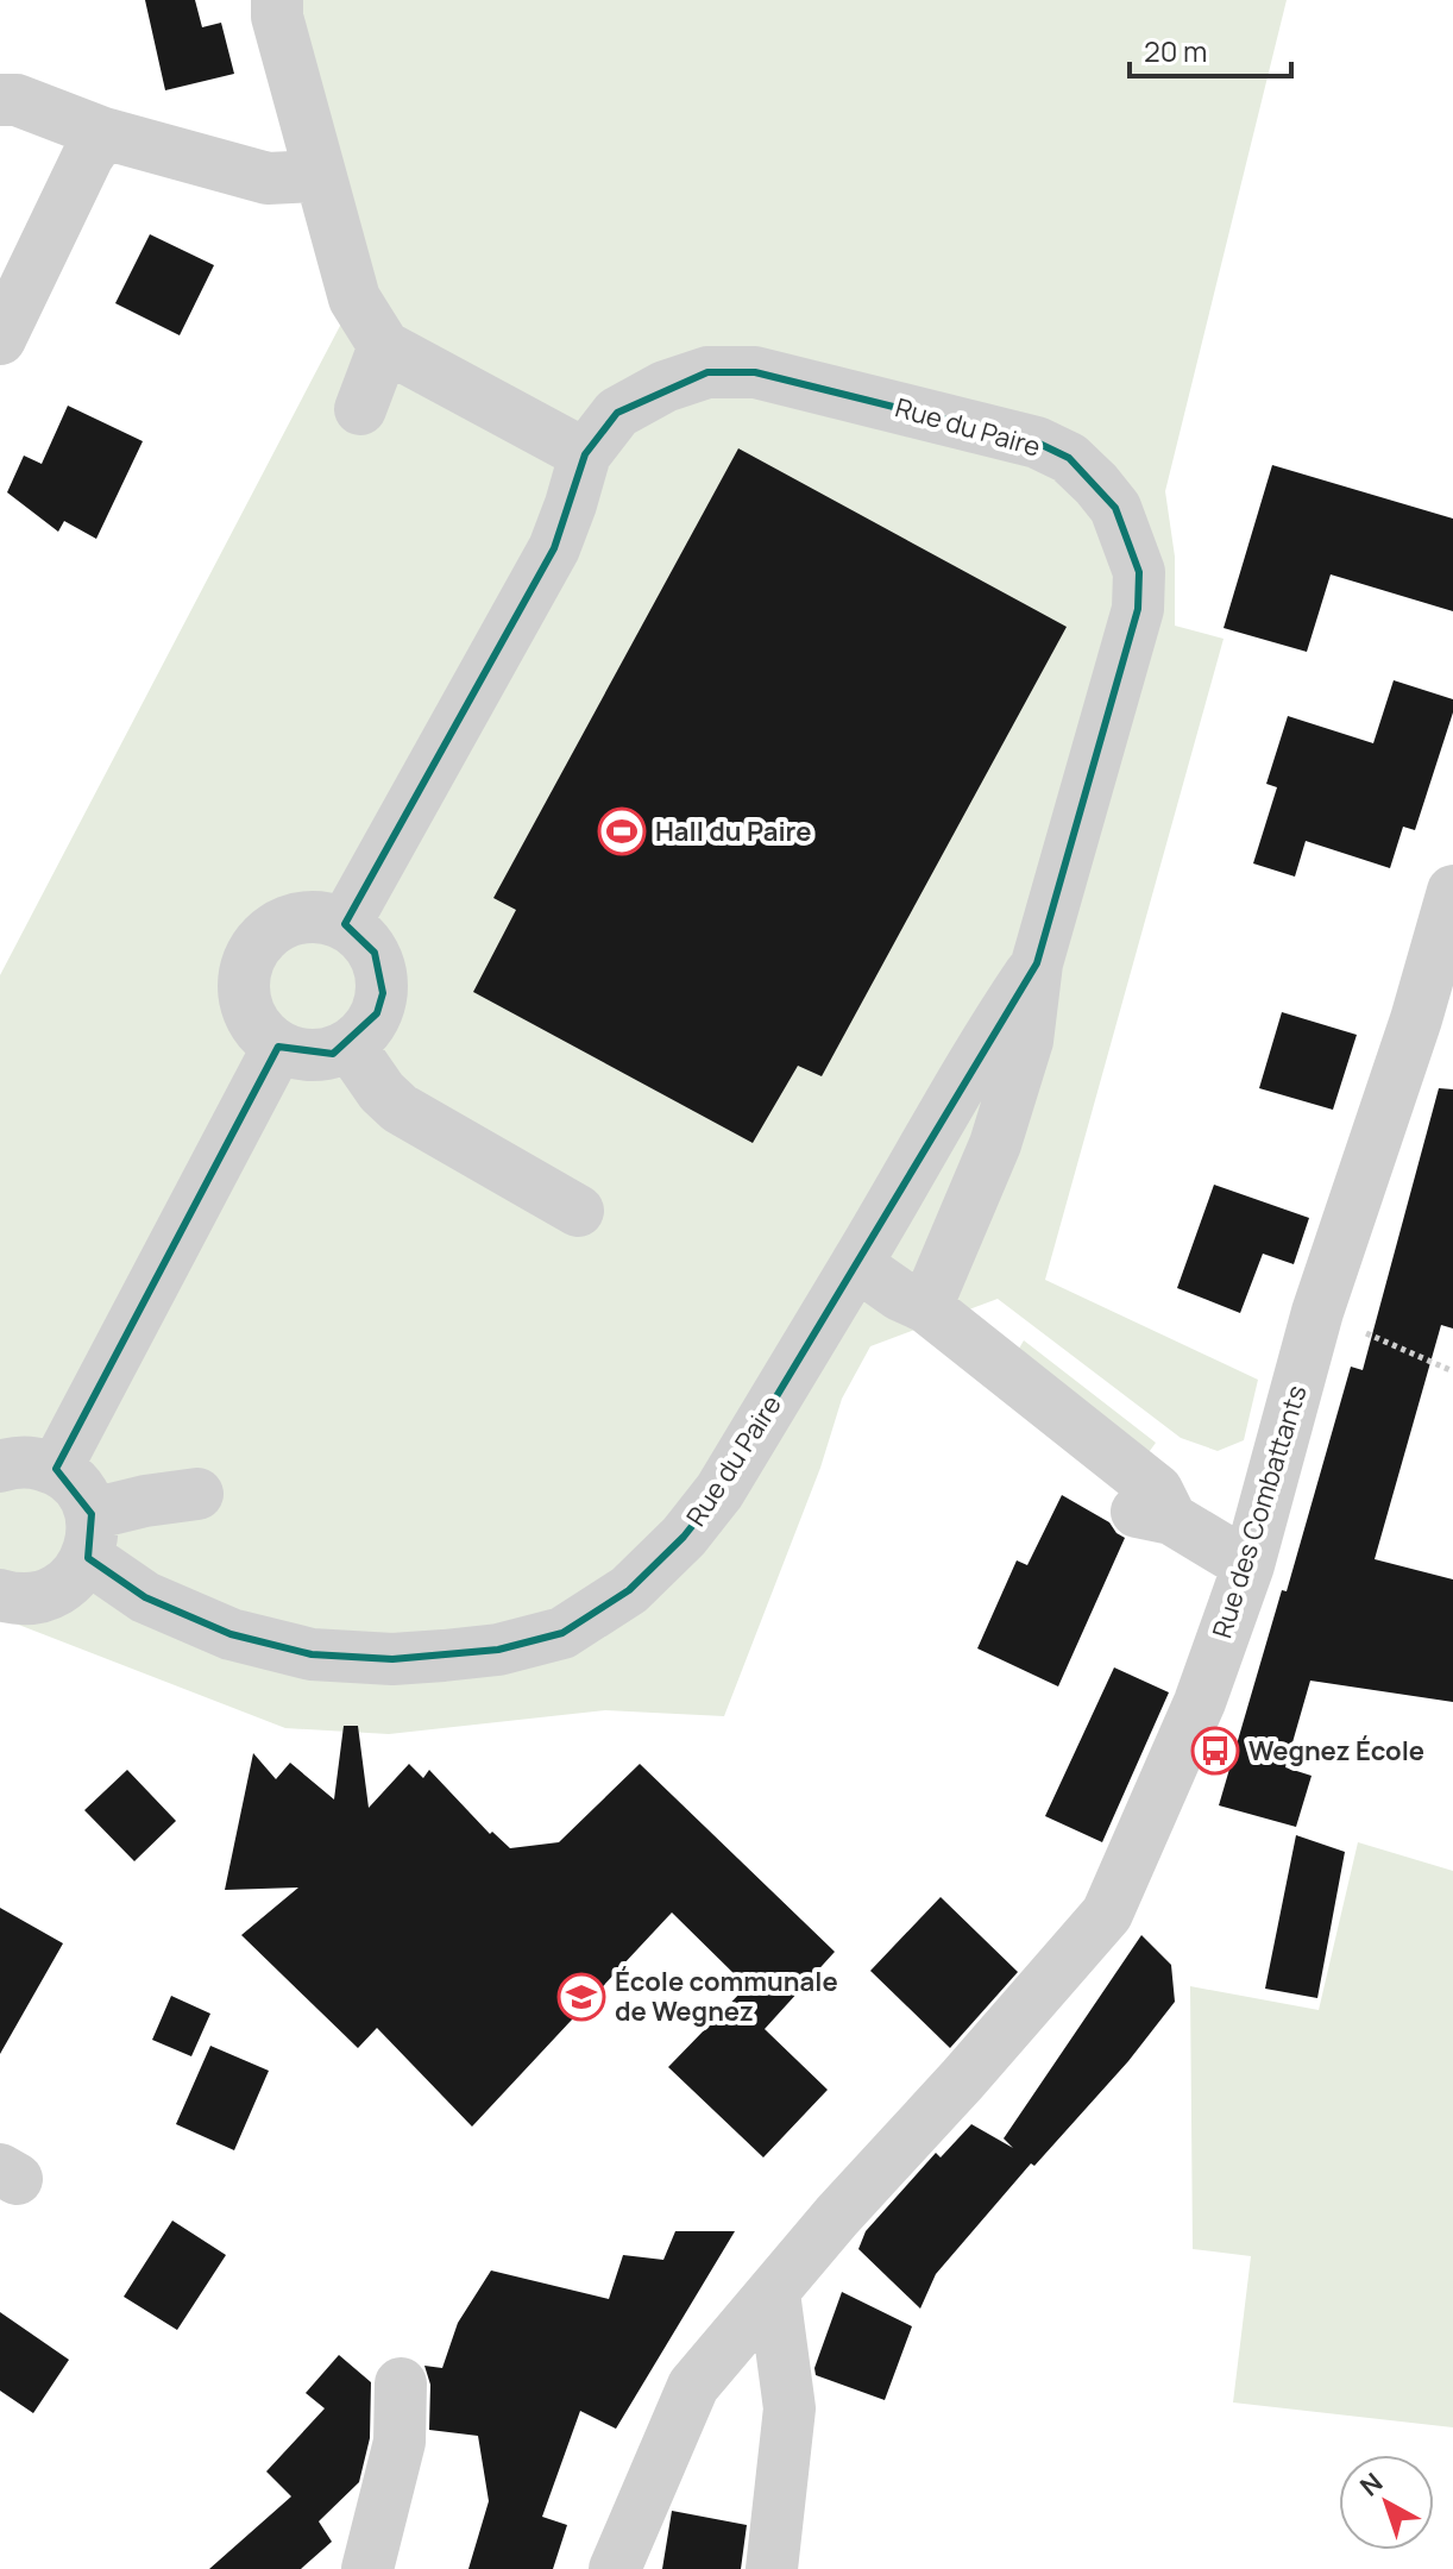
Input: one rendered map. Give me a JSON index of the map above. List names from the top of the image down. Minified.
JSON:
{"streets":{"street":["Rue du Paire","Rue des Combattants"]},"places":{"sports":["Hall du Paire"],"bus stop":["Wegnez École"],"school or university":["École communale de Wegnez"]},"scale_bar":"20 m","north":"top left"}
